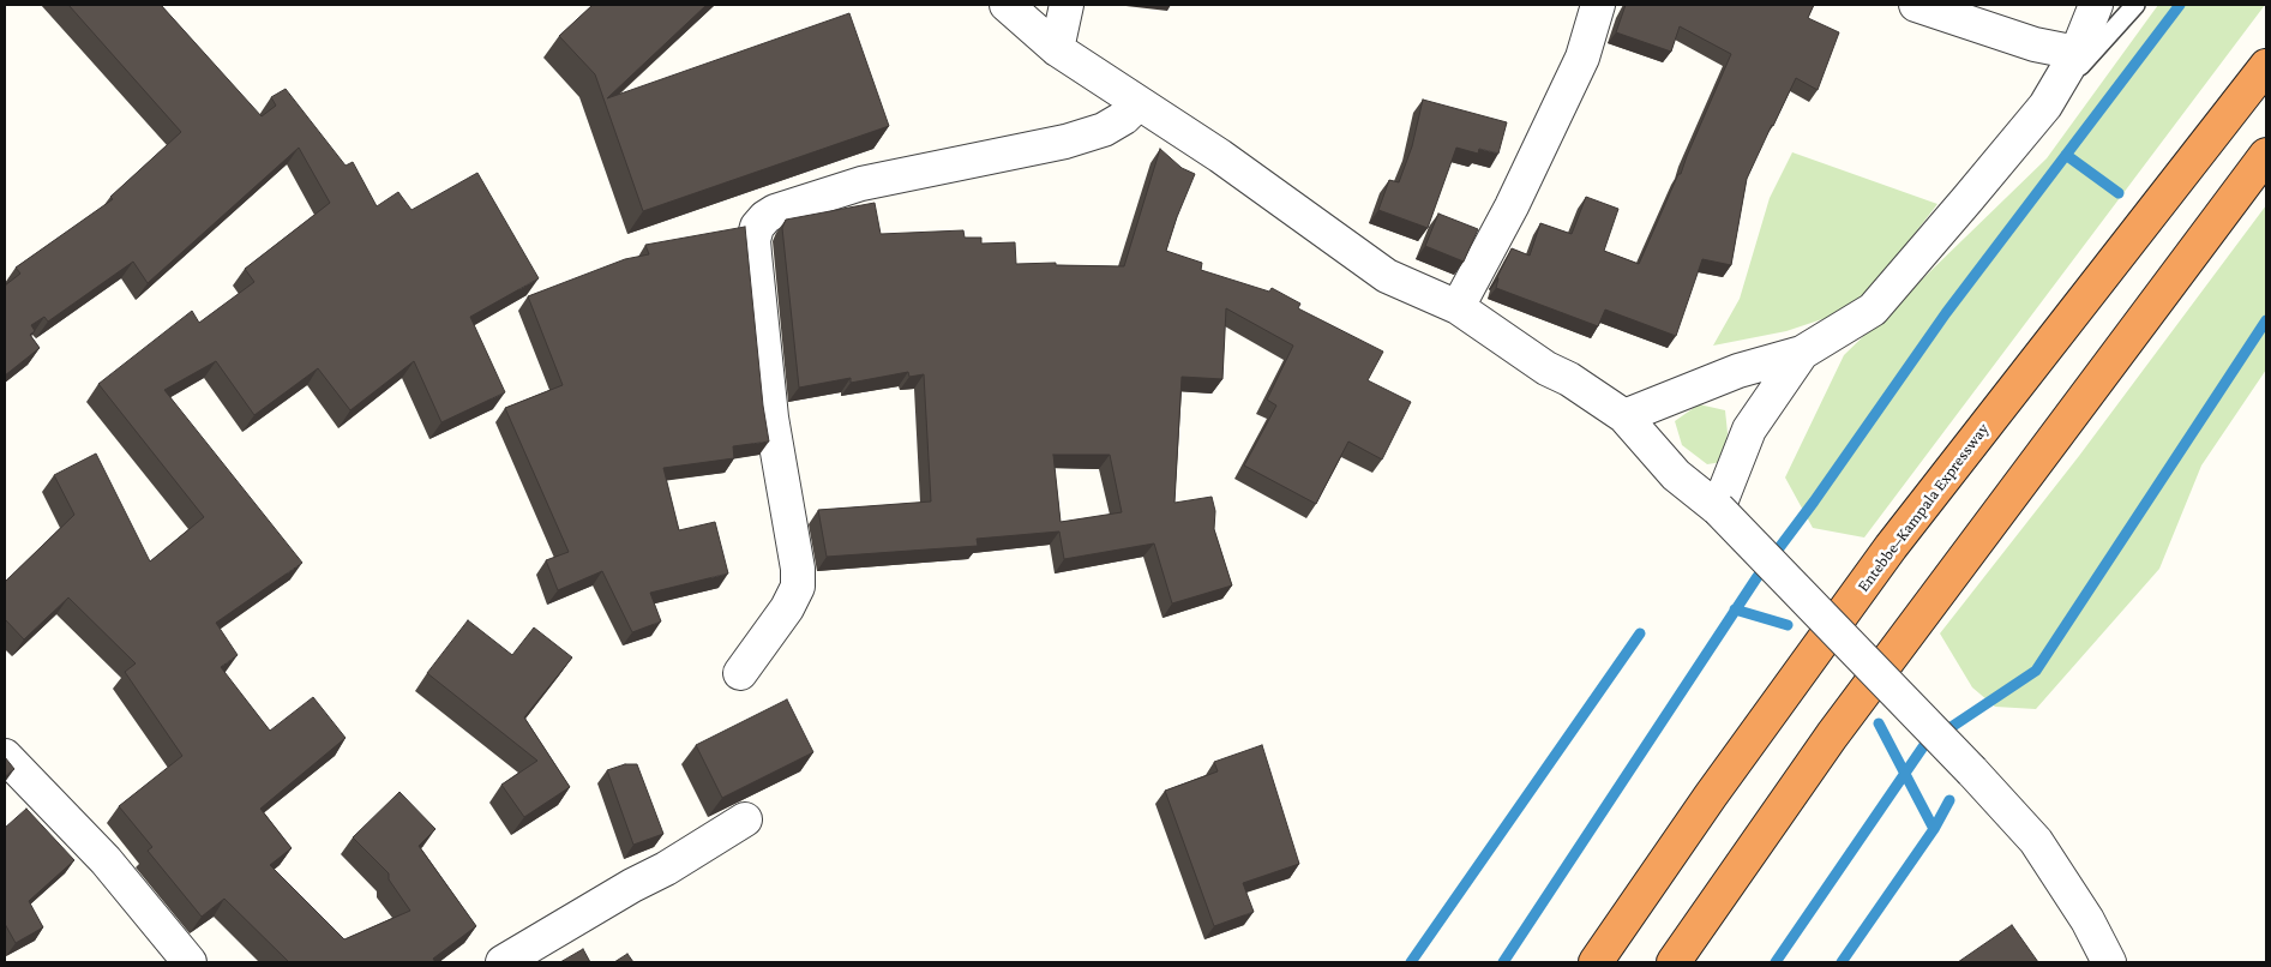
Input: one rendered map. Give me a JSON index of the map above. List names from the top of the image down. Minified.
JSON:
{"streets":{"highway":["Entebbe–Kampala Expressway"]}}
